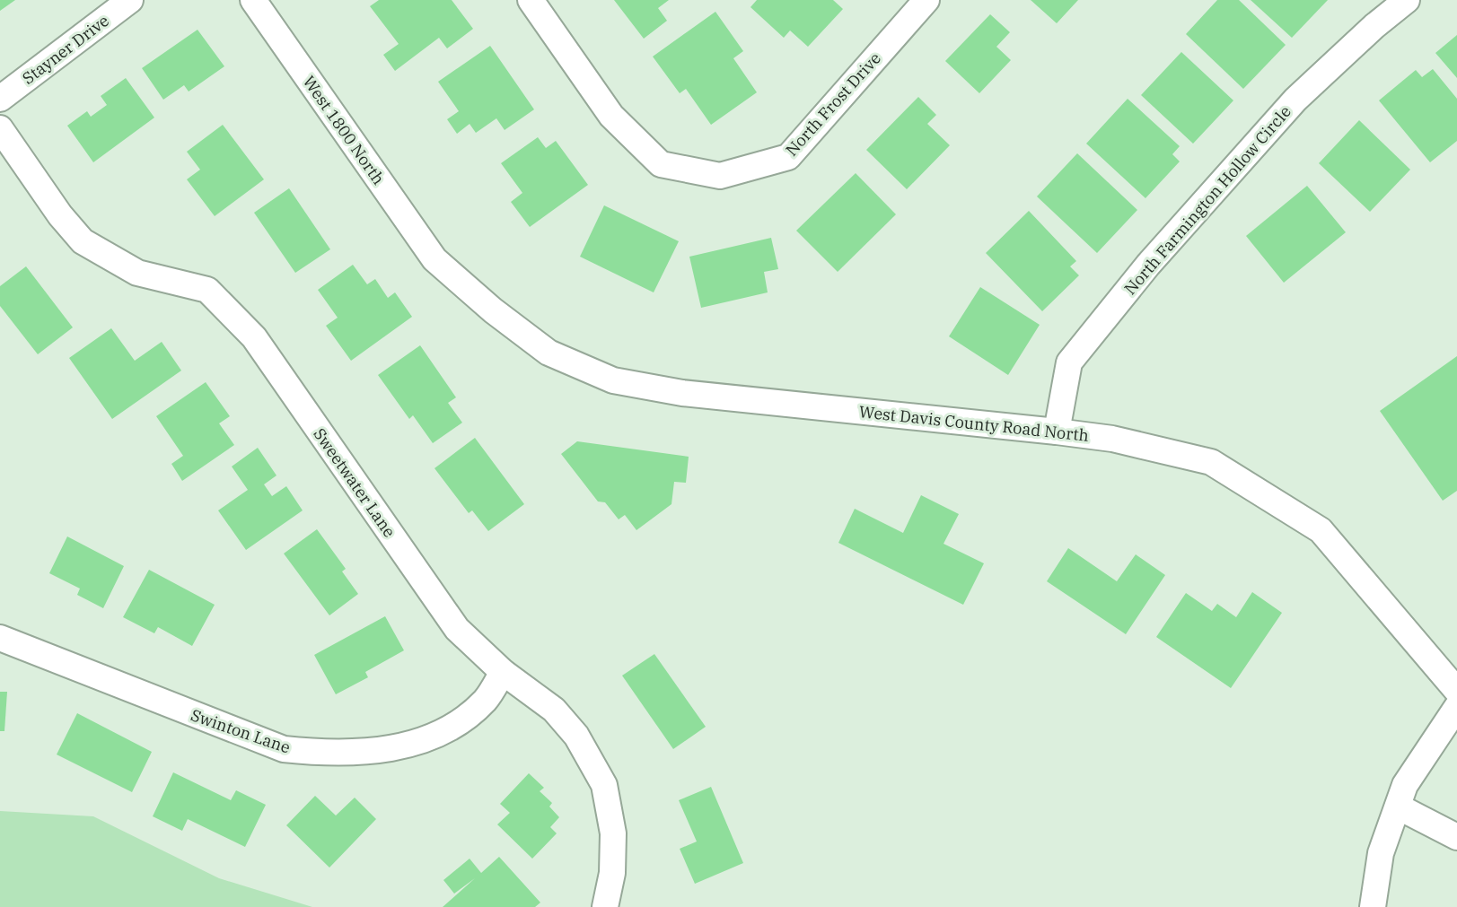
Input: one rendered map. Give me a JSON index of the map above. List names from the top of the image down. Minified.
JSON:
{"streets":{"street":["Stayner Drive","North Frost Drive","West 1800 North","North Farmington Hollow Circle","West Davis County Road North","Sweetwater Lane","Swinton Lane"]},"crossings":[["West 1800 North","West Davis County Road North"],["North Farmington Hollow Circle","West Davis County Road North"],["Sweetwater Lane","Swinton Lane"]]}
